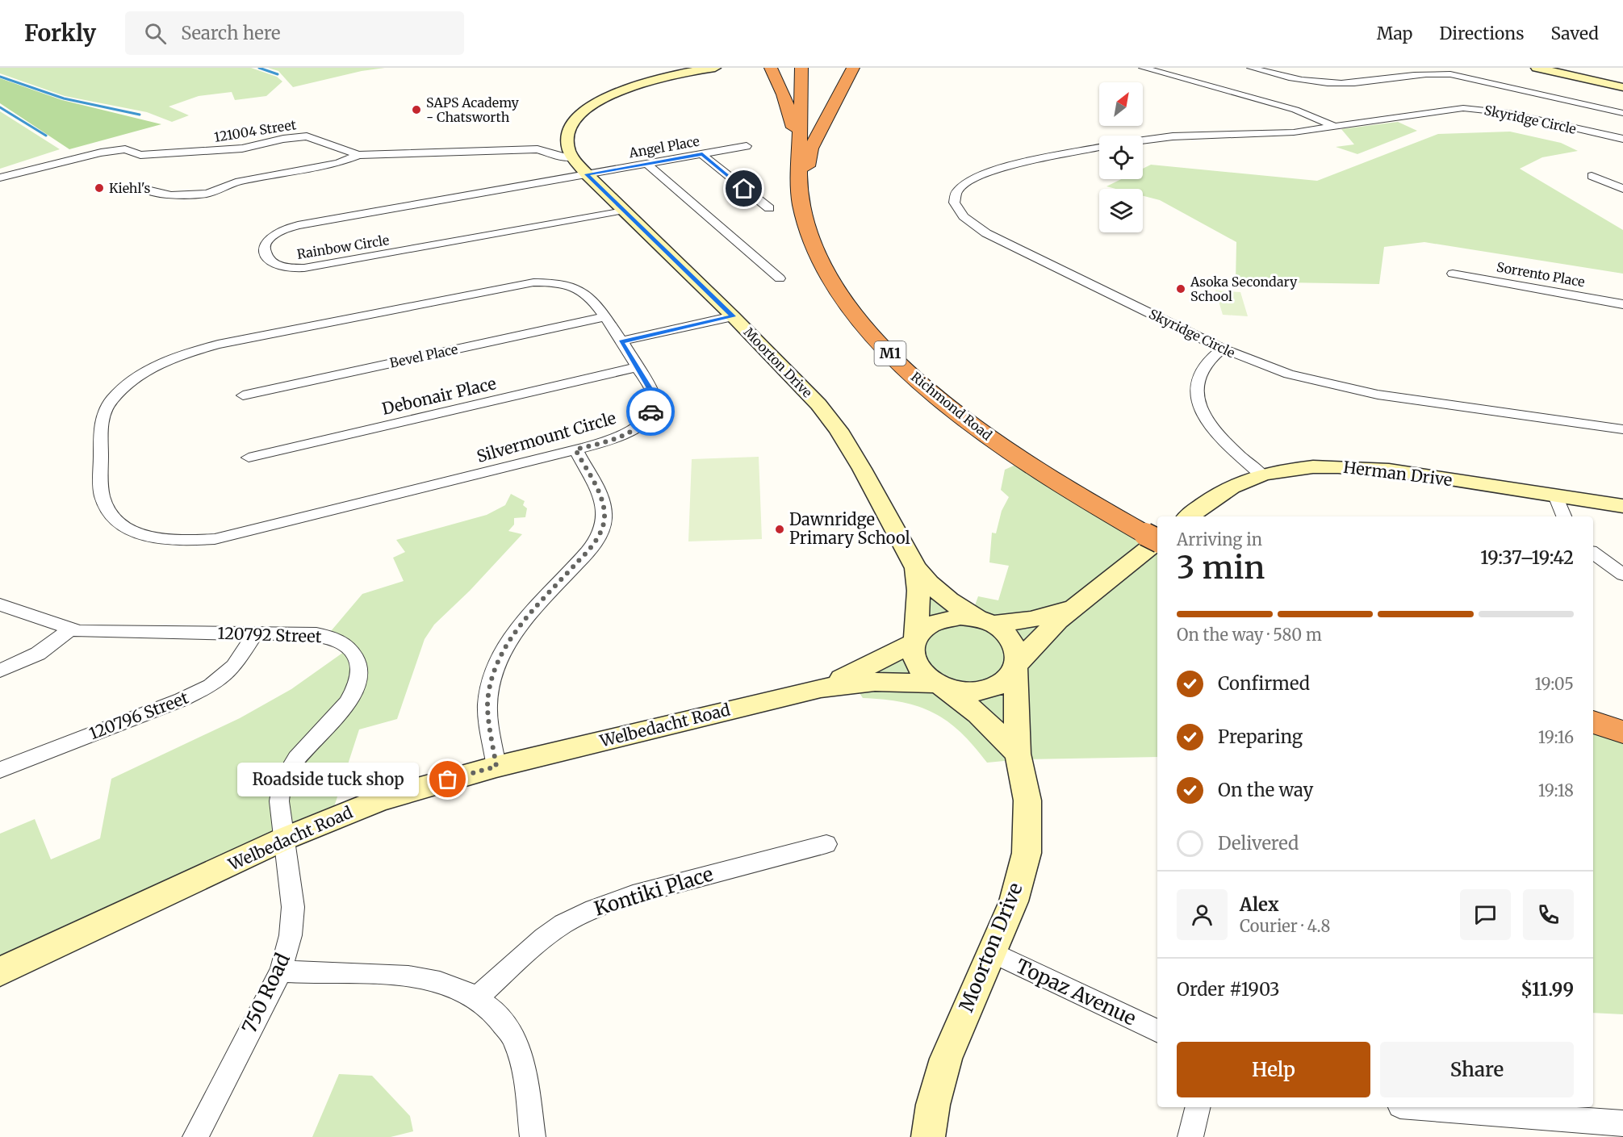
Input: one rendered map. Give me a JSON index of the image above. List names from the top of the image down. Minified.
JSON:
{"streets":{"highway":["M1","Richmond Road"],"street":["Skyridge Circle","121004 Street","Angel Place","Rainbow Circle","Sorrento Place","Bevel Place","Moorton Drive","Debonair Place","Silvermount Circle","Herman Drive","120792 Street","120796 Street","Welbedacht Road","Kontiki Place","Topaz Avenue","750 Road"]},"crossings":[["121004 Street","Moorton Drive"],["Angel Place","Rainbow Circle"],["Angel Place","Moorton Drive"],["Rainbow Circle","Moorton Drive"],["Bevel Place","Silvermount Circle"],["Moorton Drive","Welbedacht Road"],["Moorton Drive","Topaz Avenue"],["Debonair Place","Silvermount Circle"],["120792 Street","120796 Street"],["120792 Street","Welbedacht Road"],["120792 Street","750 Road"],["Welbedacht Road","750 Road"]],"places":["SAPS Academy - Chatsworth","Kiehl's","Asoka Secondary School","Dawnridge Primary School","Roadside tuck shop"],"north":"top right","page":{"header":"Forkly","search":"Search here","nav":["Map","Directions","Saved"],"heading":["3 min","Arriving in","19:37–19:42"],"panel":["Alex","Courier · 4.8","Order #1903","$11.99"],"bar":"On the way · 580 m","list":[["Confirmed","19:05"],["Preparing","19:16"],["On the way","19:18"],"Delivered"],"bubble":"Roadside tuck shop","buttons":["Help","Share"]}}
